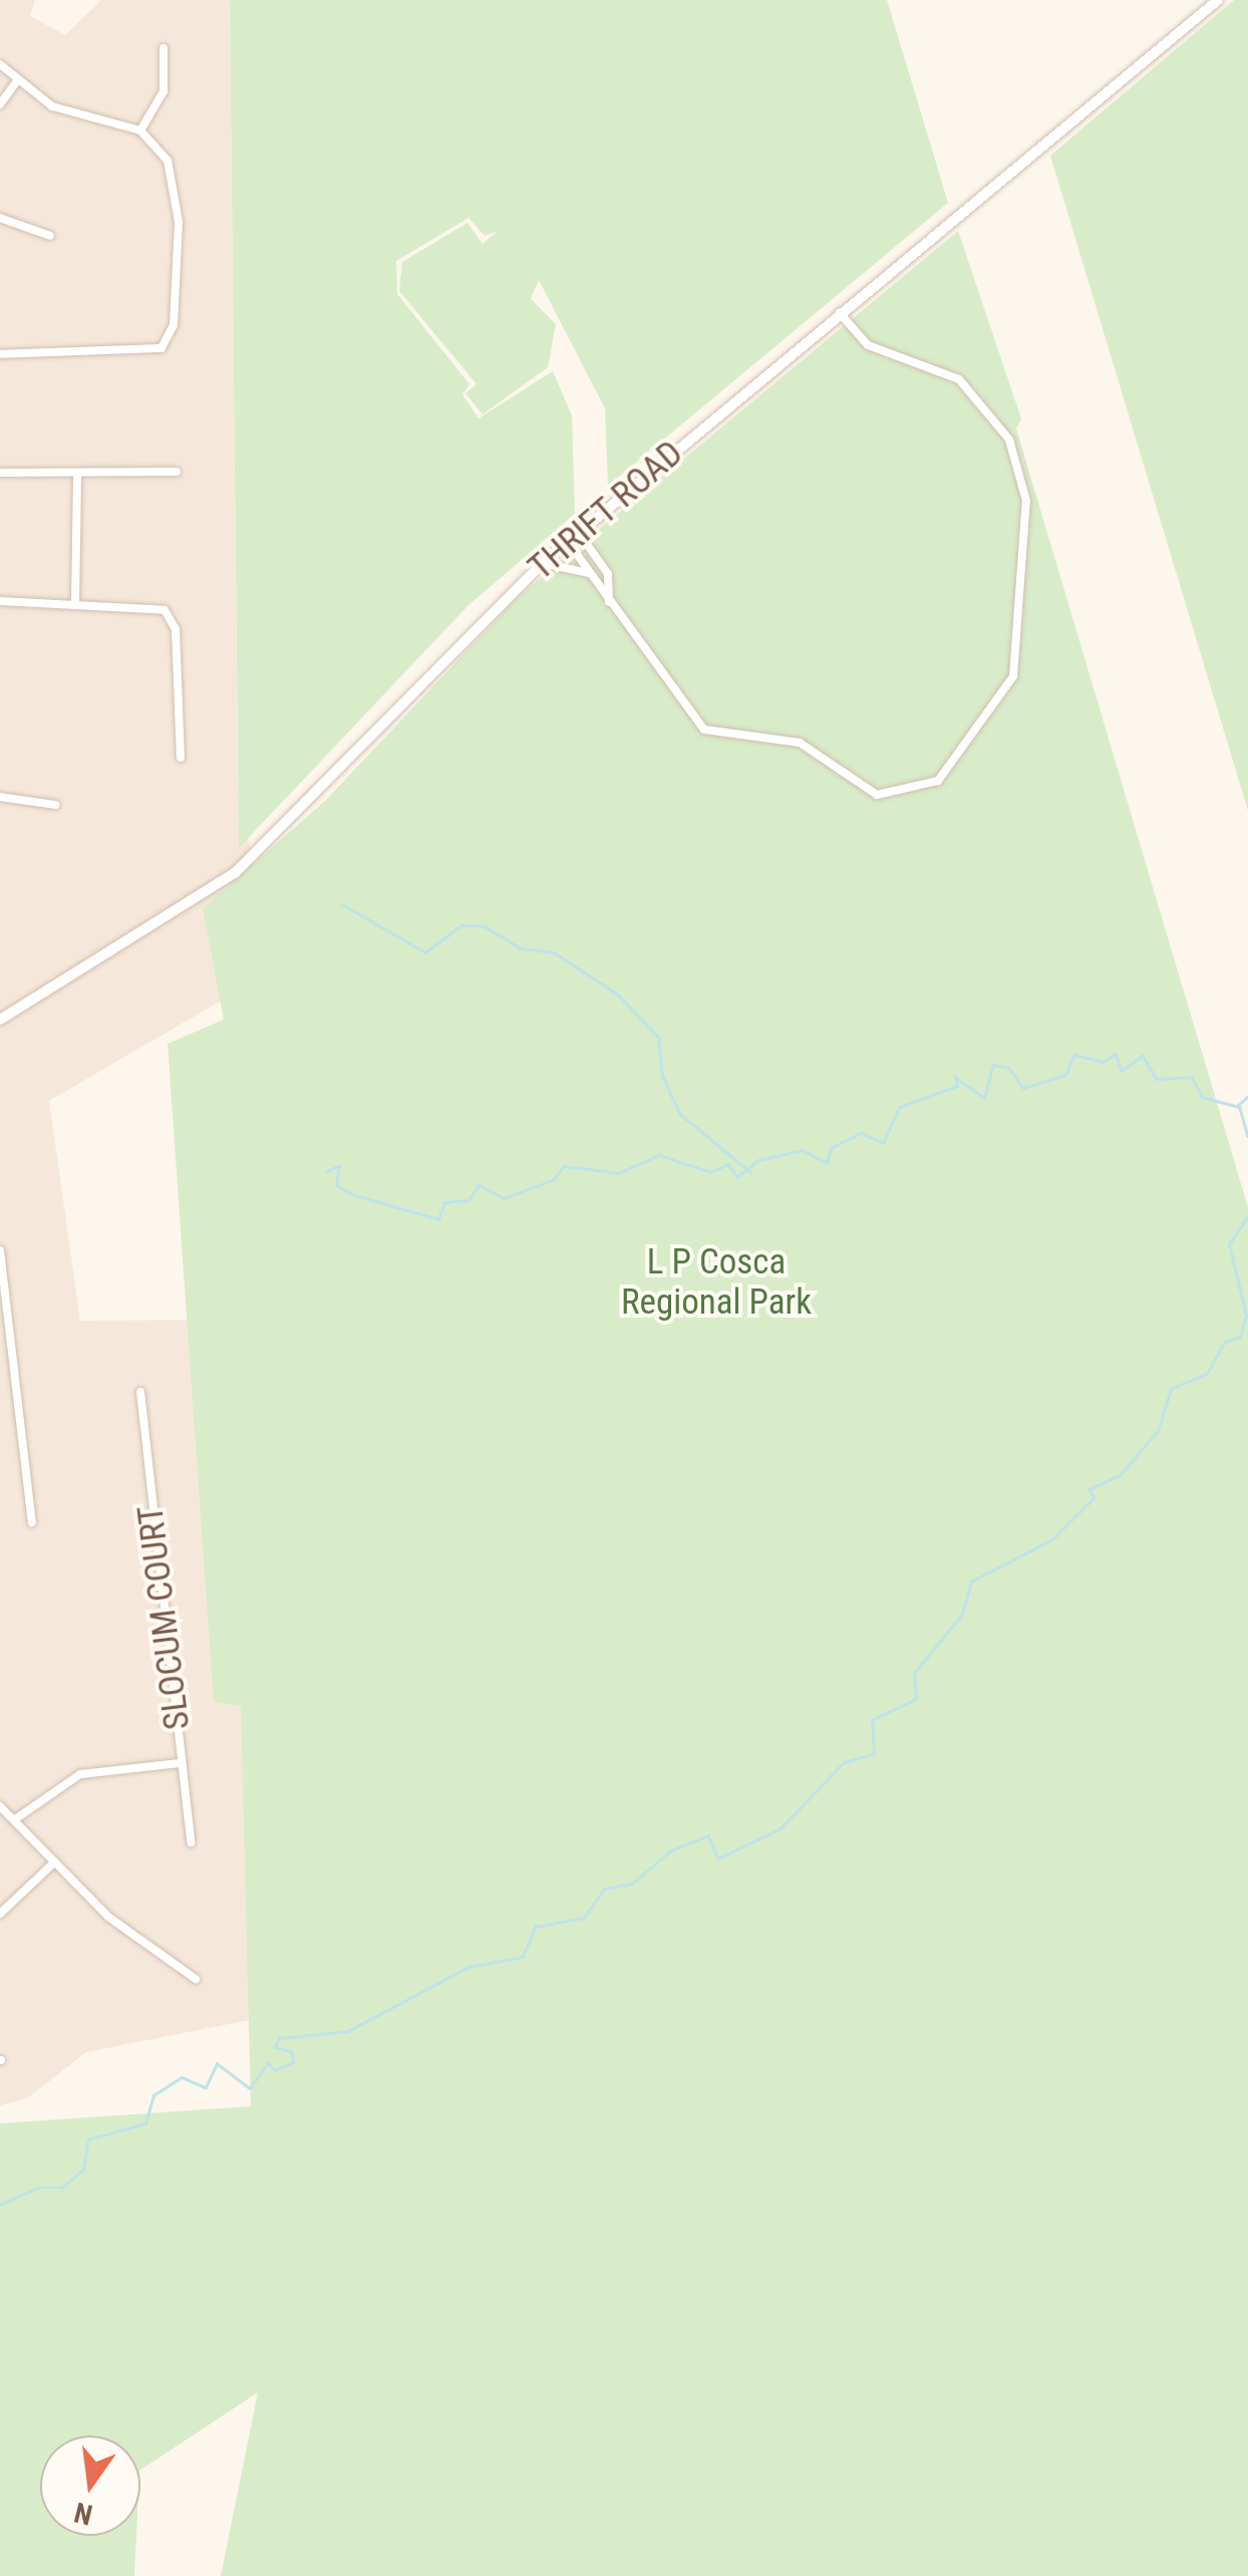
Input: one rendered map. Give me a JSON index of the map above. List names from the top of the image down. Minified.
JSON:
{"streets":{"street":["THRIFT ROAD","SLOCUM COURT"]},"parks":["L P Cosca Regional Park"],"north":"bottom"}
